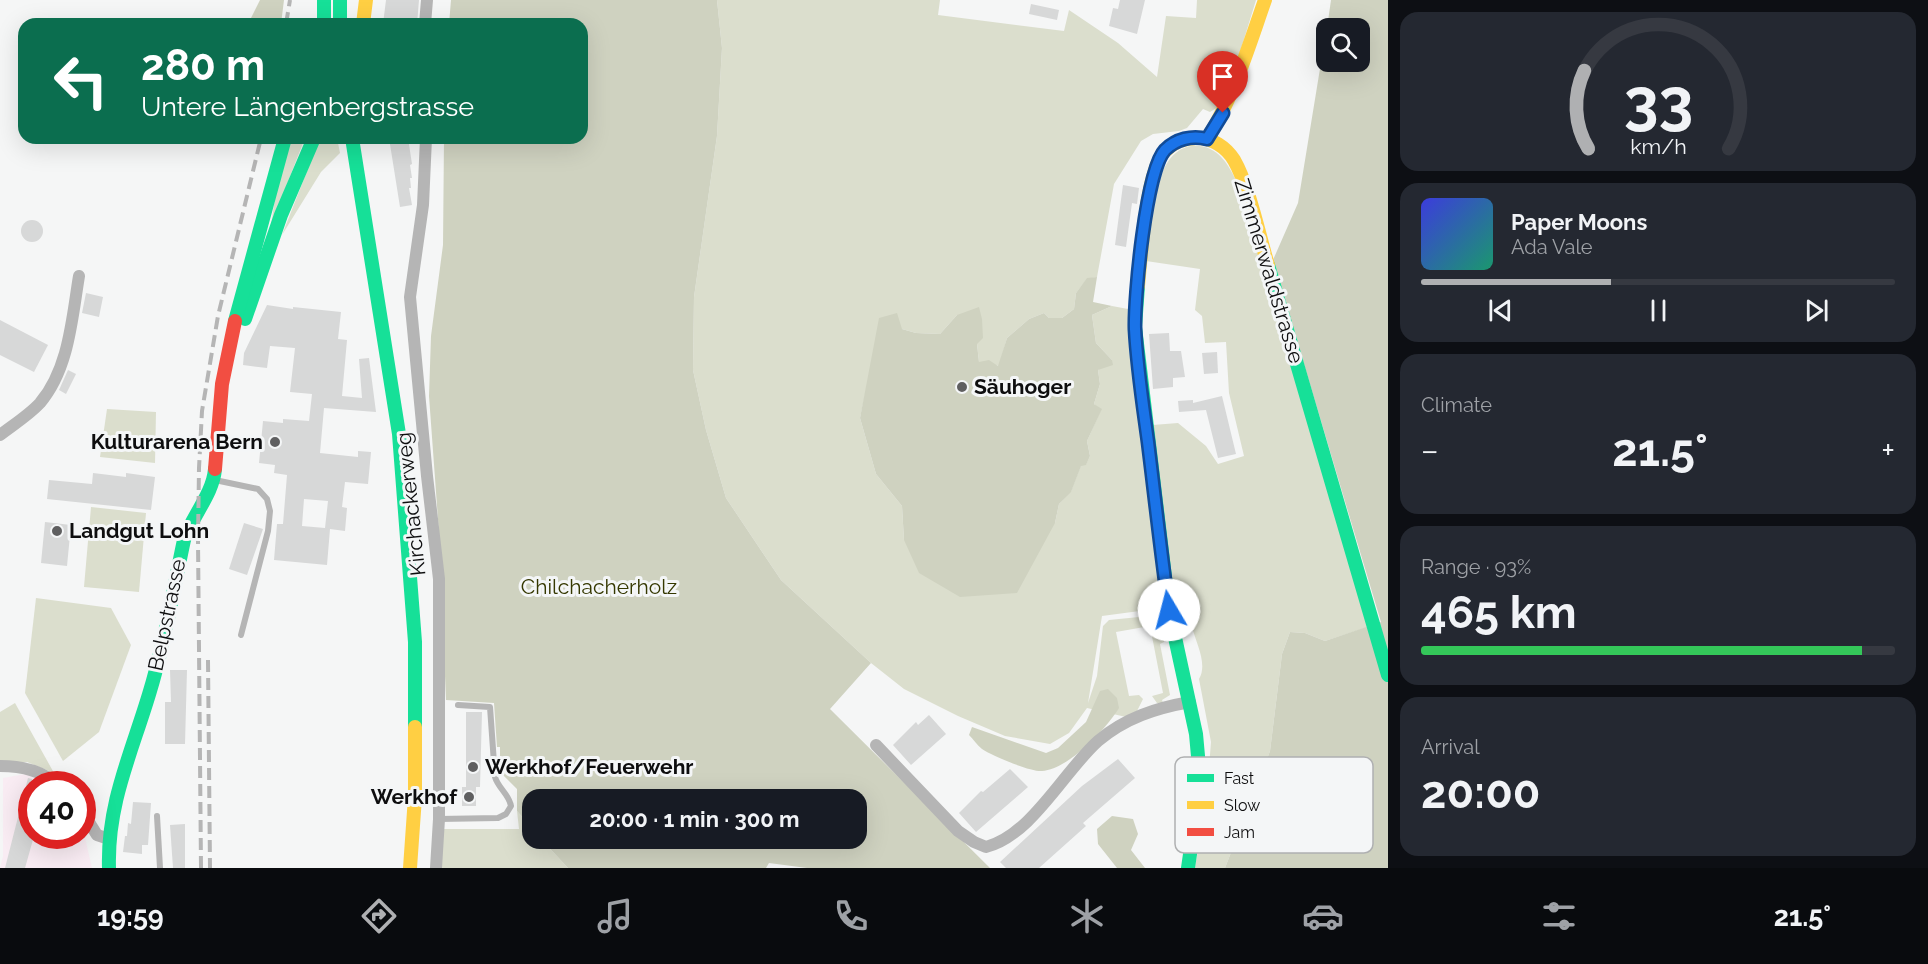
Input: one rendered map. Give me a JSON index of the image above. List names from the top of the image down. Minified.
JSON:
{"streets":{"street":["Zimmerwaldstrasse","Kirchackerweg","Belpstrasse"]},"parks":["Chilchacherholz"],"places":["Säuhoger","Kulturarena Bern","Landgut Lohn","Werkhof/Feuerwehr","Werkhof"],"legend":["Fast","Slow","Jam"],"page":{"turn":["280 m","Untere Längenbergstrasse"],"song":["Paper Moons","Ada Vale"],"tile":["Climate",["Range · 93%","465 km"],["Arrival","20:00"]],"heat":["−","21.5°","+"],"limit":"40","trip":"20:00 · 1 min · 300 m","tabs":["19:59","21.5°"],"gauge":["33","km/h"]}}
